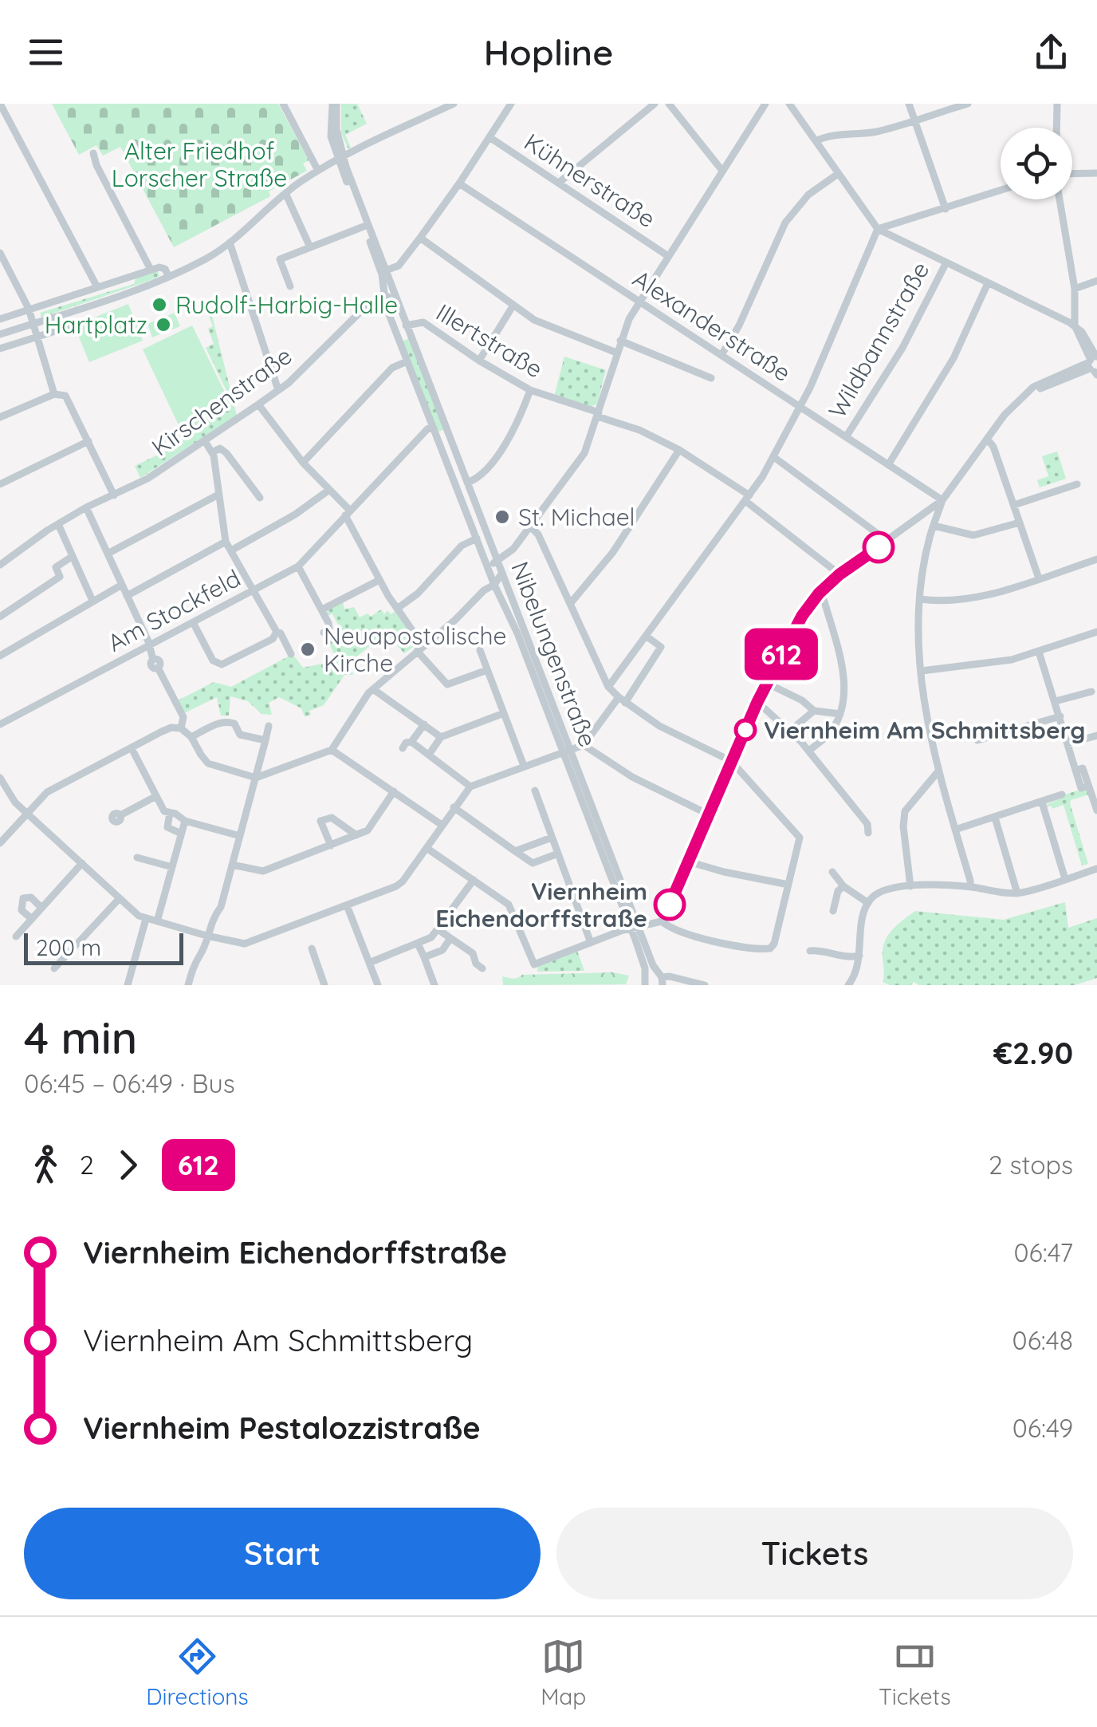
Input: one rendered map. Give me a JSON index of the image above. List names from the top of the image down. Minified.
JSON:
{"streets":{"street":["Kühnerstraße","Alexanderstraße","Wildbannstraße","Illertstraße","Kirschenstraße","Am Stockfeld","Nibelungenstraße"]},"crossings":[["Alexanderstraße","Wildbannstraße"],["Illertstraße","Nibelungenstraße"],["Kirschenstraße","Nibelungenstraße"]],"parks":["Alter Friedhof Lorscher Straße"],"places":["Rudolf-Harbig-Halle","Hartplatz","St. Michael","Neuapostolische Kirche","Viernheim Am Schmittsberg","Viernheim Eichendorffstraße"],"lines":["bus line 612"],"scale_bar":"200 m","page":{"header":"Hopline","on_map":"612","scale":"200 m","heading":["4 min","06:45 – 06:49 · Bus","€2.90"],"legs":["2","612","2 stops"],"list":[{"name":"Viernheim Eichendorffstraße","value":"06:47"},{"name":"Viernheim Am Schmittsberg","value":"06:48"},{"name":"Viernheim Pestalozzistraße","value":"06:49"}],"buttons":["Start","Tickets"],"tabs":["Directions","Map","Tickets"]}}
